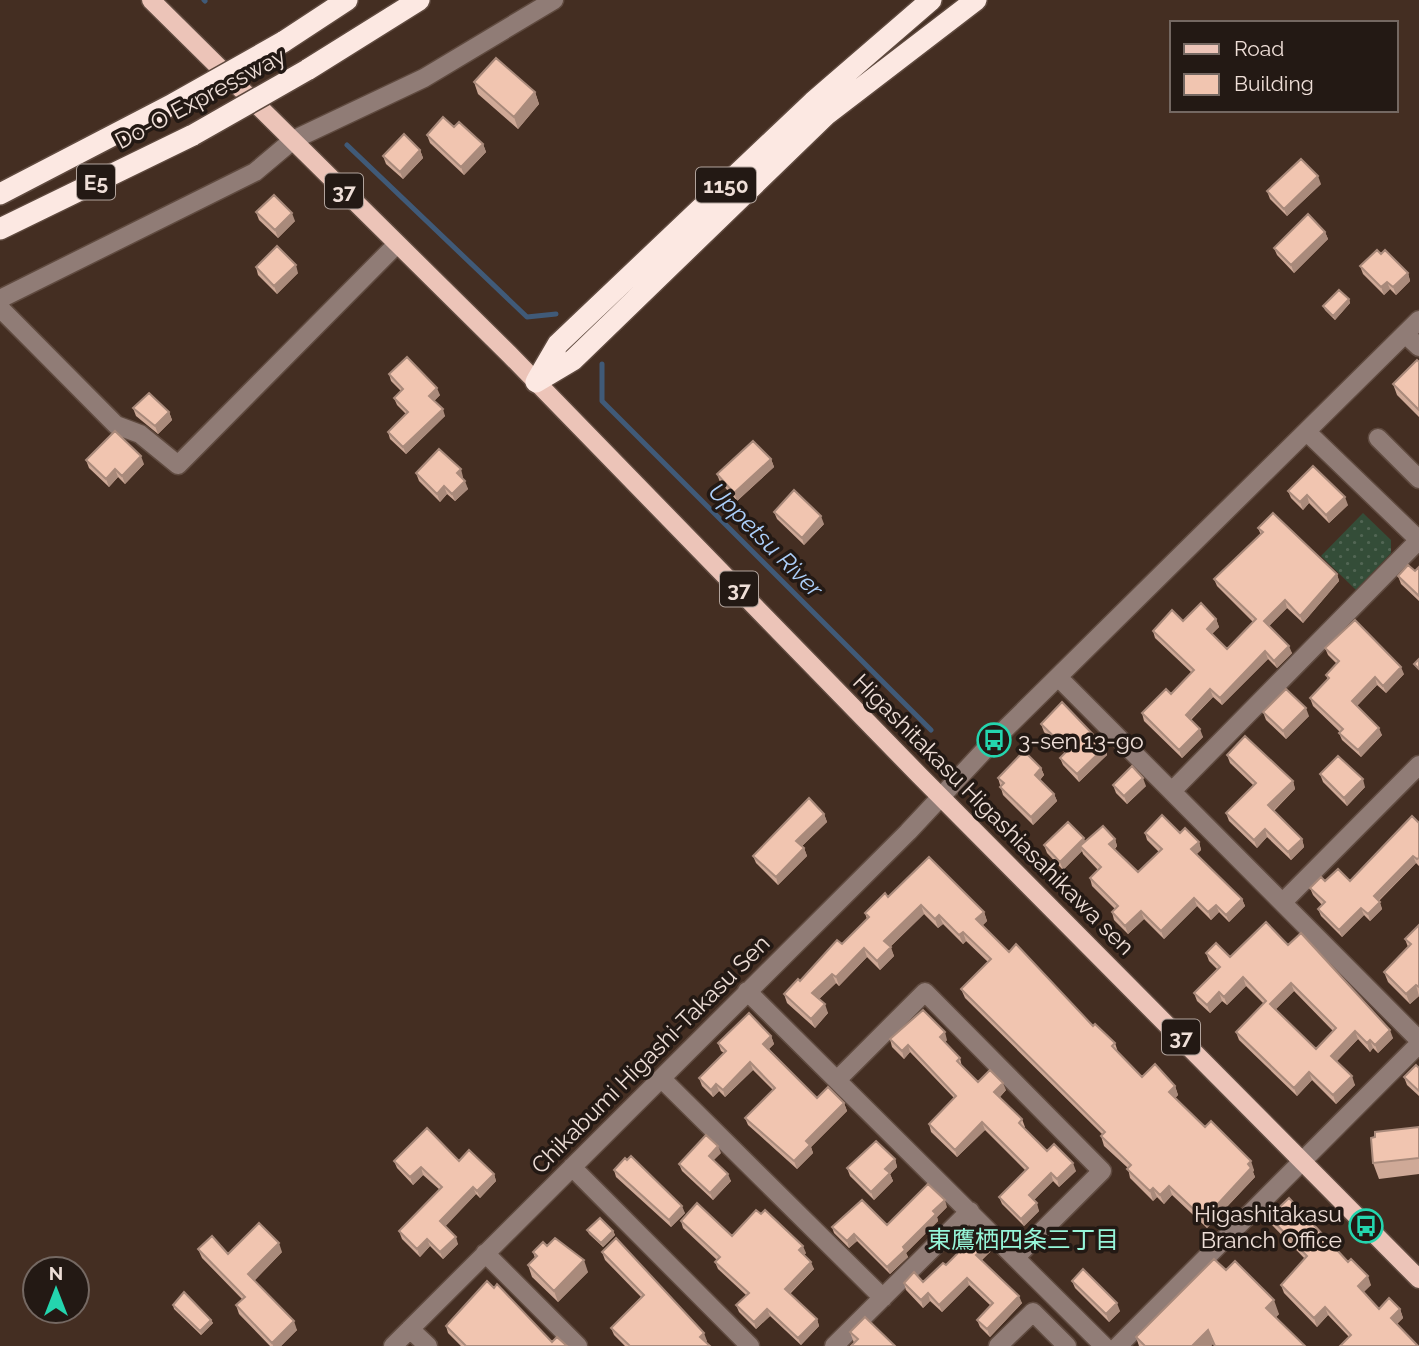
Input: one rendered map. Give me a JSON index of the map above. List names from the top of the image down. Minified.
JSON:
{"streets":{"highway":["Do-O Expressway","E5","1150"],"main road":["37","Higashitakasu Higashiasahikawa sen"],"street":["Chikabumi Higashi-Takasu Sen"]},"crossings":[["1150","37"],["1150","Higashitakasu Higashiasahikawa sen"],["37","Higashitakasu Higashiasahikawa sen"],["Higashitakasu Higashiasahikawa sen","Chikabumi Higashi-Takasu Sen"]],"districts":["東鷹栖四条三丁目"],"water":["Uppetsu River"],"places":{"bus stop":["3-sen 13-go","Higashitakasu Branch Office"]},"legend":["Road","Building"],"north":"top"}
